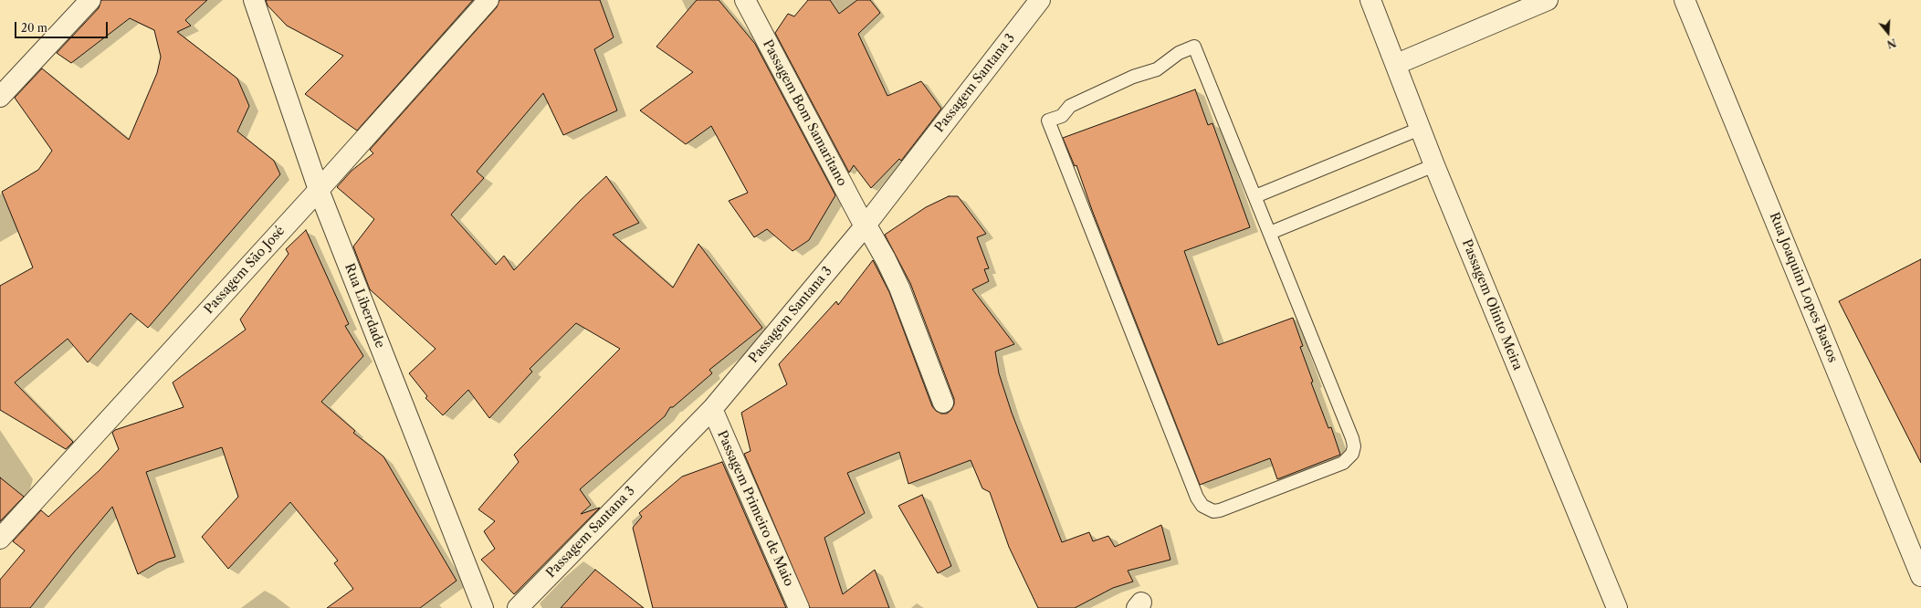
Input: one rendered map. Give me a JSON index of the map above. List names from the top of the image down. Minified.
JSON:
{"streets":{"street":["Passagem Santana 3","Passagem Bom Samaritano","Passagem São José","Rua Joaquim Lopes Bastos","Passagem Olinto Meira","Rua Liberdade","Passagem Primeiro de Maio"]},"crossings":[["Passagem Santana 3","Passagem Bom Samaritano"],["Passagem Santana 3","Passagem Primeiro de Maio"],["Passagem São José","Rua Liberdade"]],"scale_bar":"20 m","north":"bottom"}
